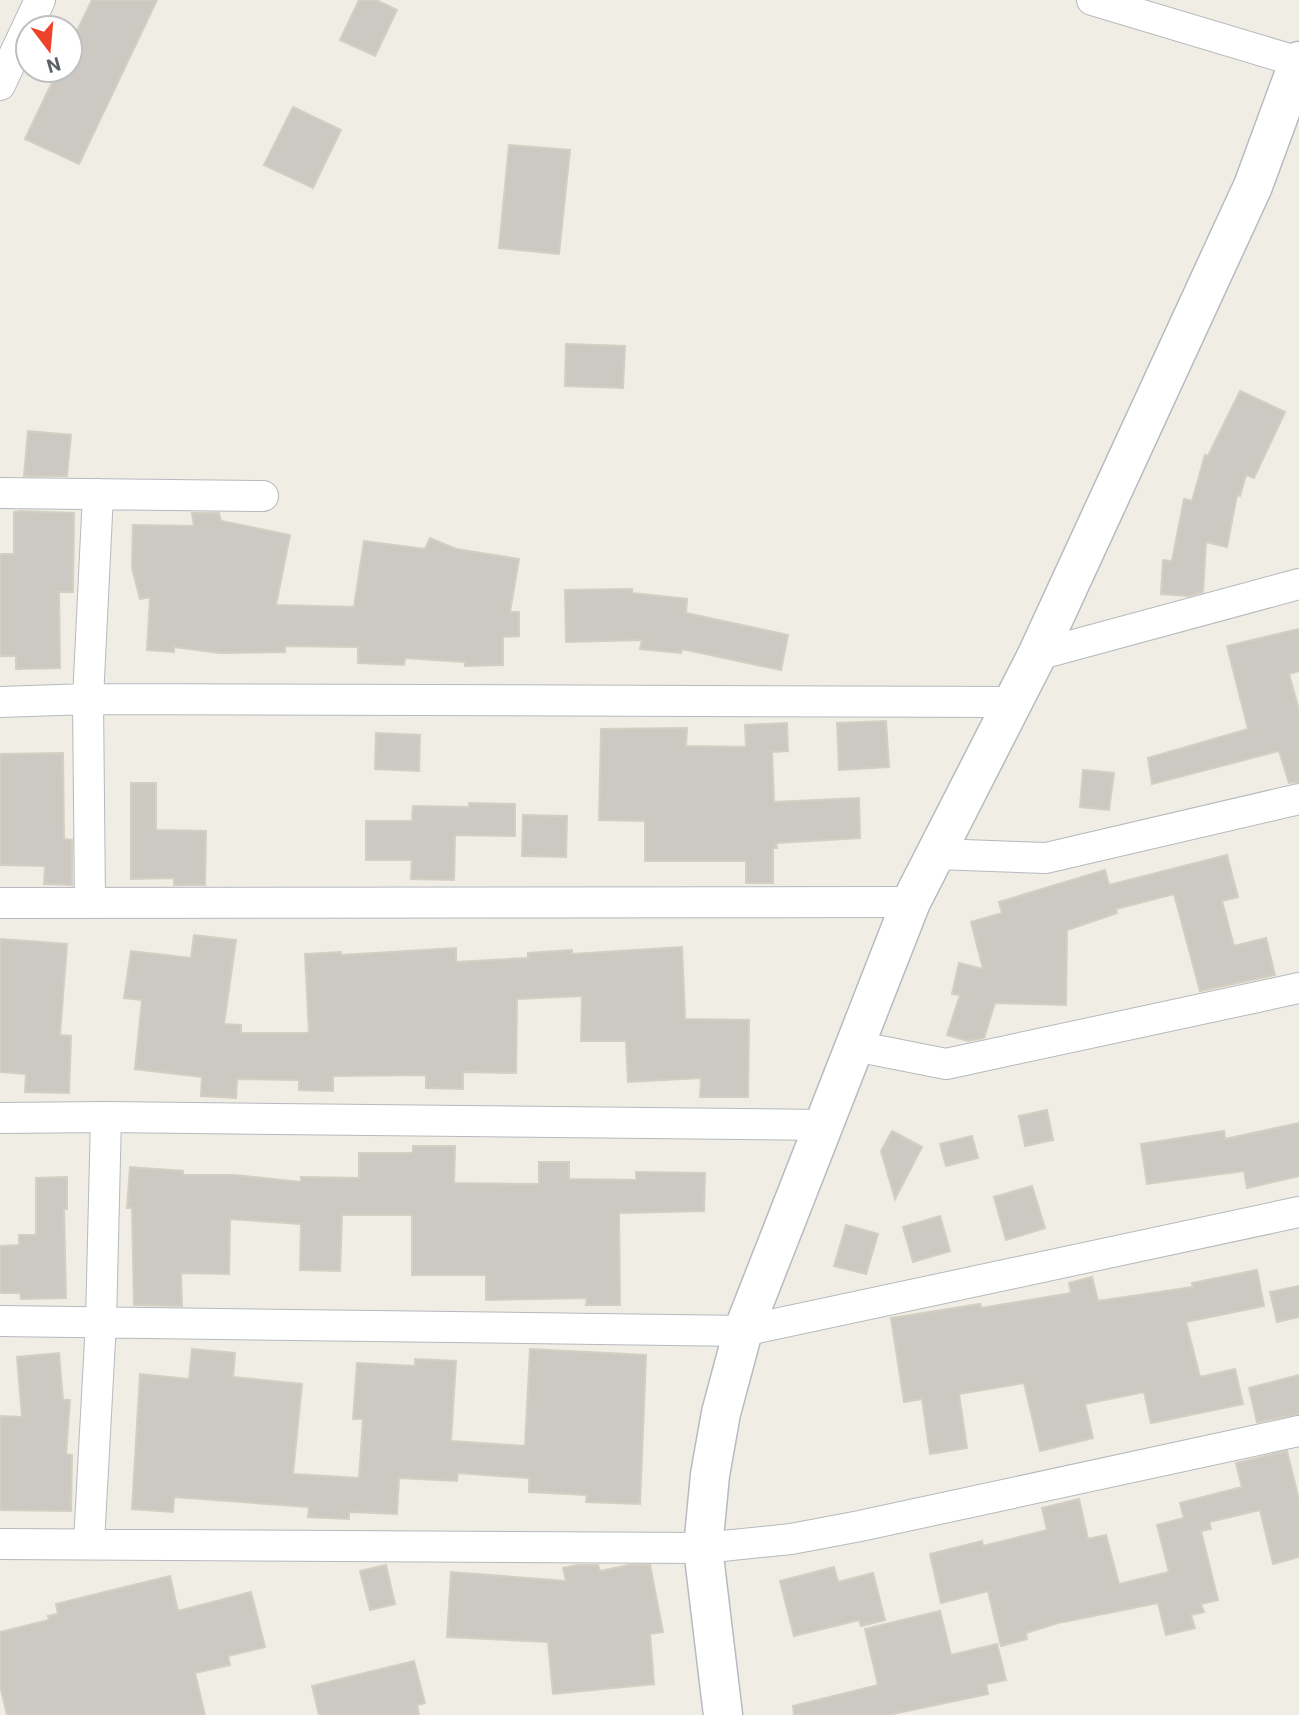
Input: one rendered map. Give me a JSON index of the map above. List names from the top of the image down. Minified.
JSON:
{"north":"bottom"}
